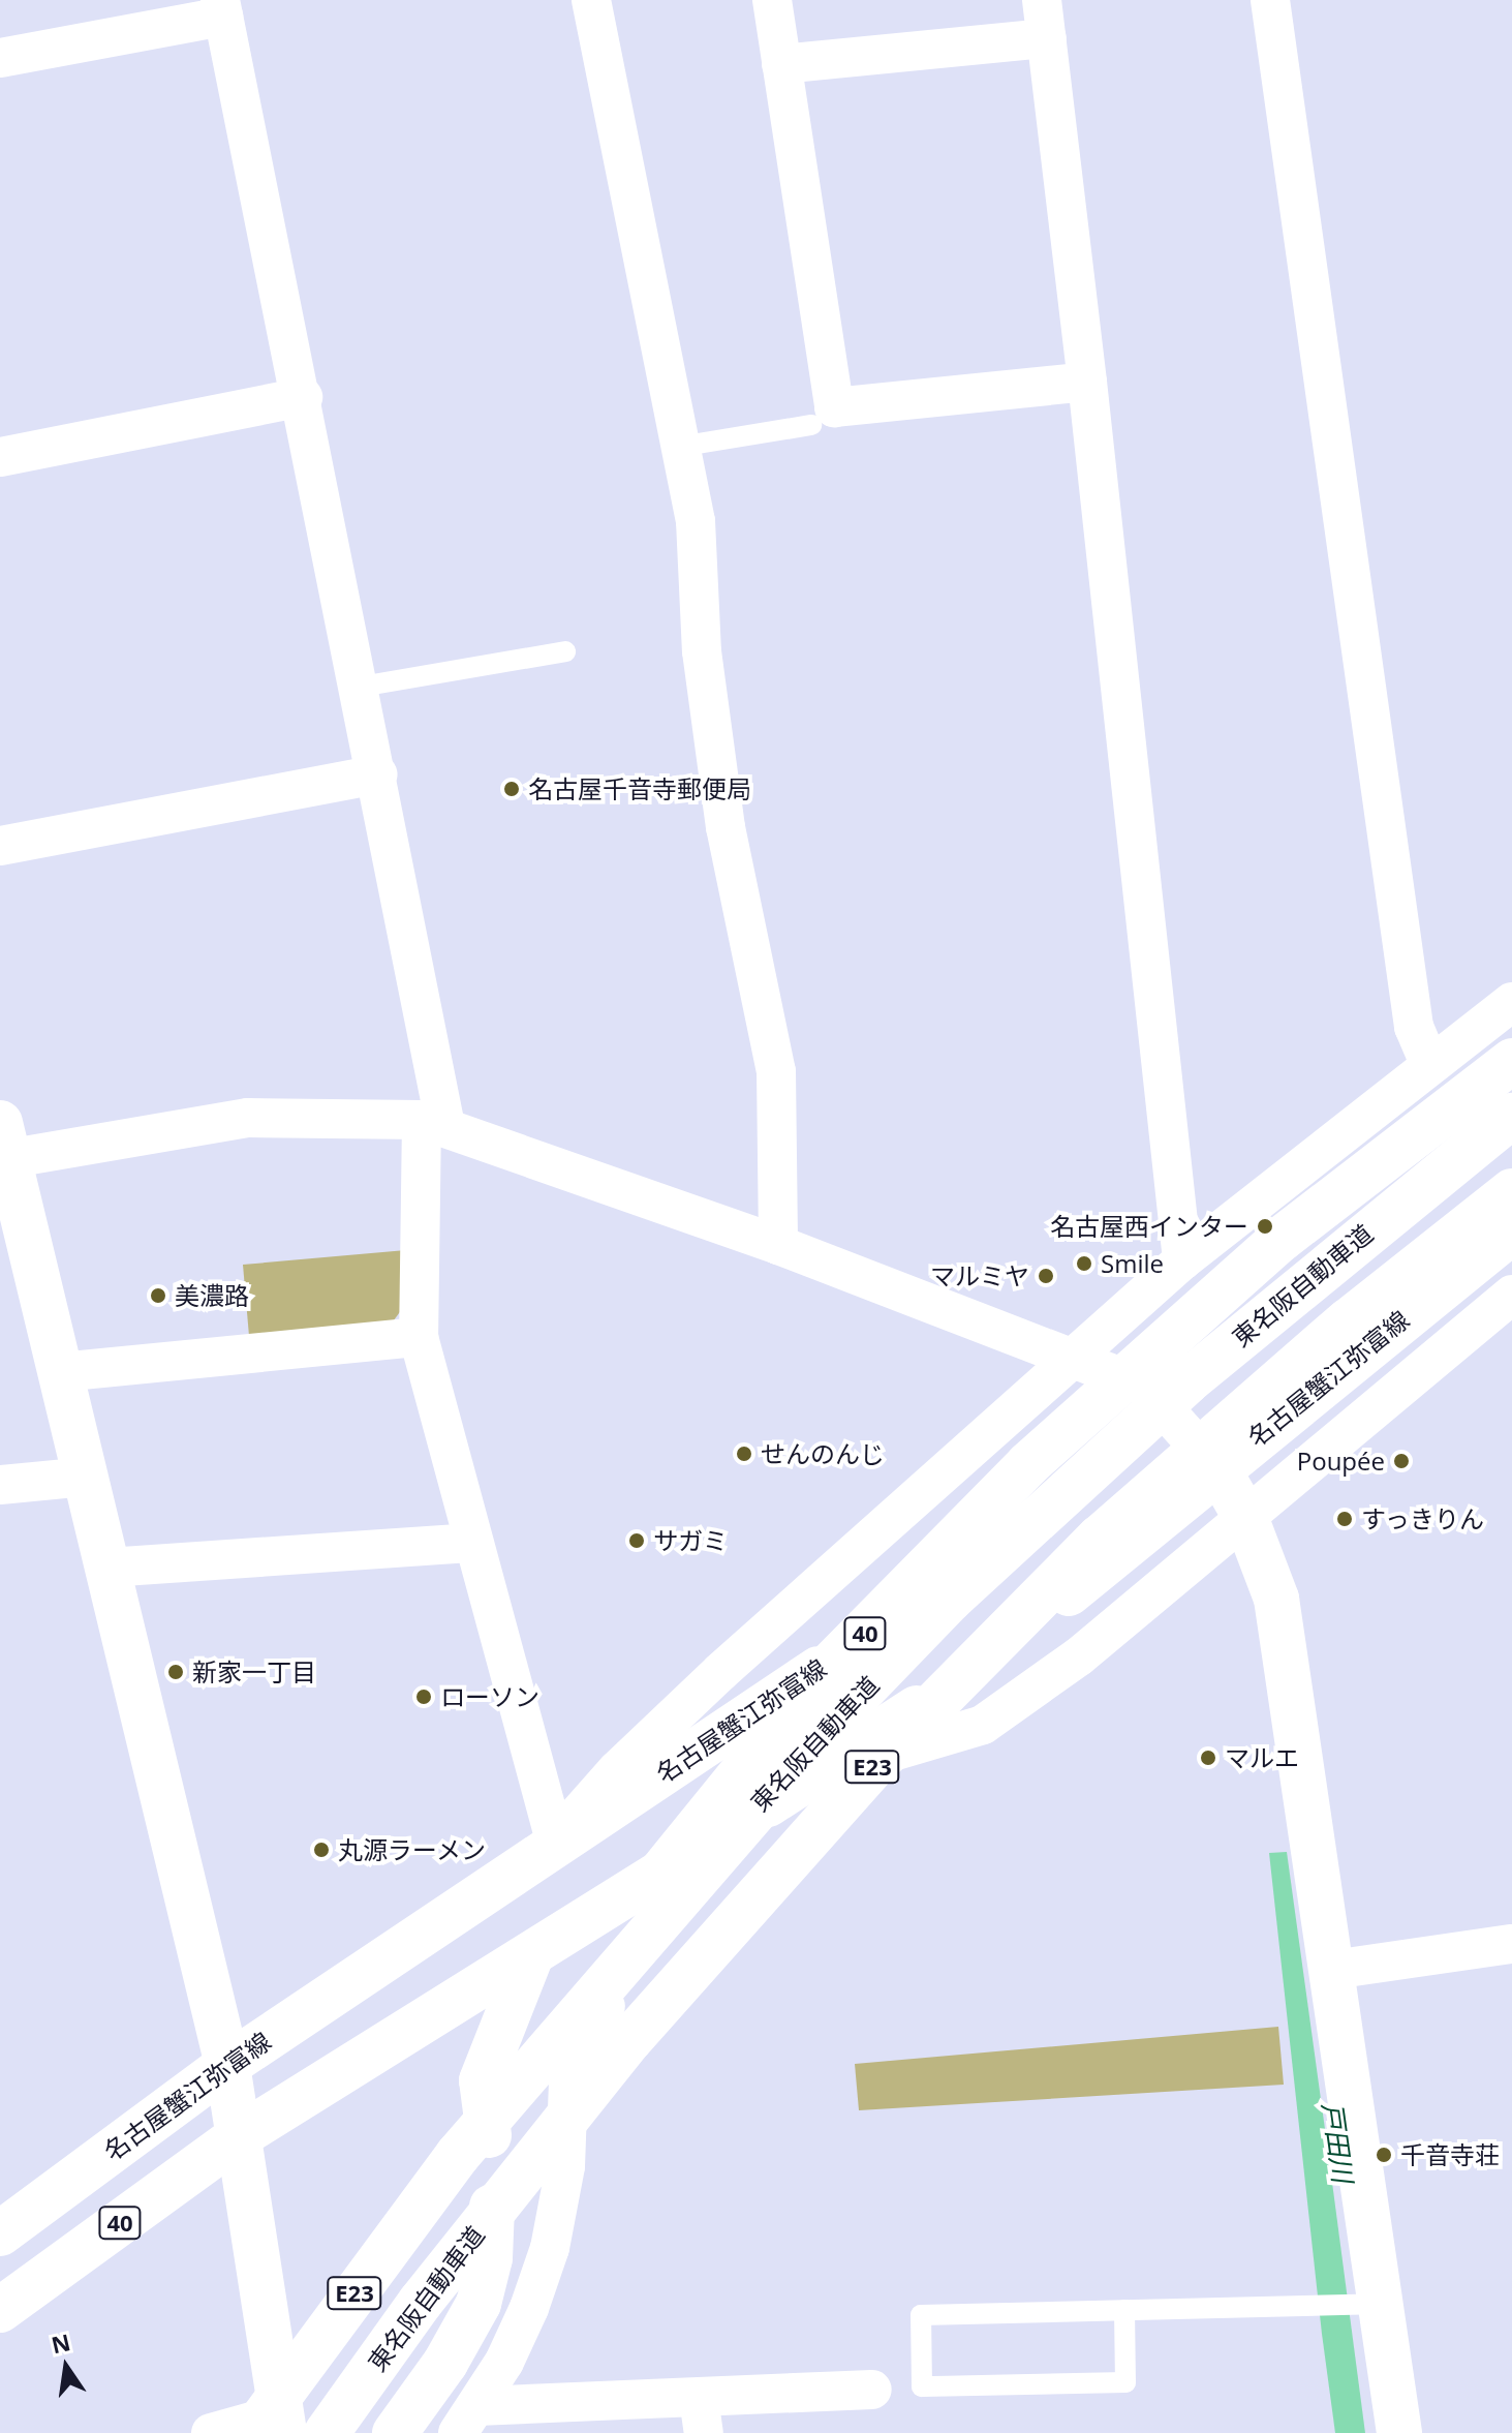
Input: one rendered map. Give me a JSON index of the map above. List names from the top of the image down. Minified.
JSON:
{"streets":{"main road":["東名阪自動車道","名古屋蟹江弥富線","40","E23"]},"water":["戸田川"],"places":["名古屋千音寺郵便局","名古屋西インター","Smile","マルミヤ","美濃路","せんのんじ","Poupée","すっきりん","サガミ","新家一丁目","ローソン","マルエ","丸源ラーメン","千音寺荘"],"north":"top"}
